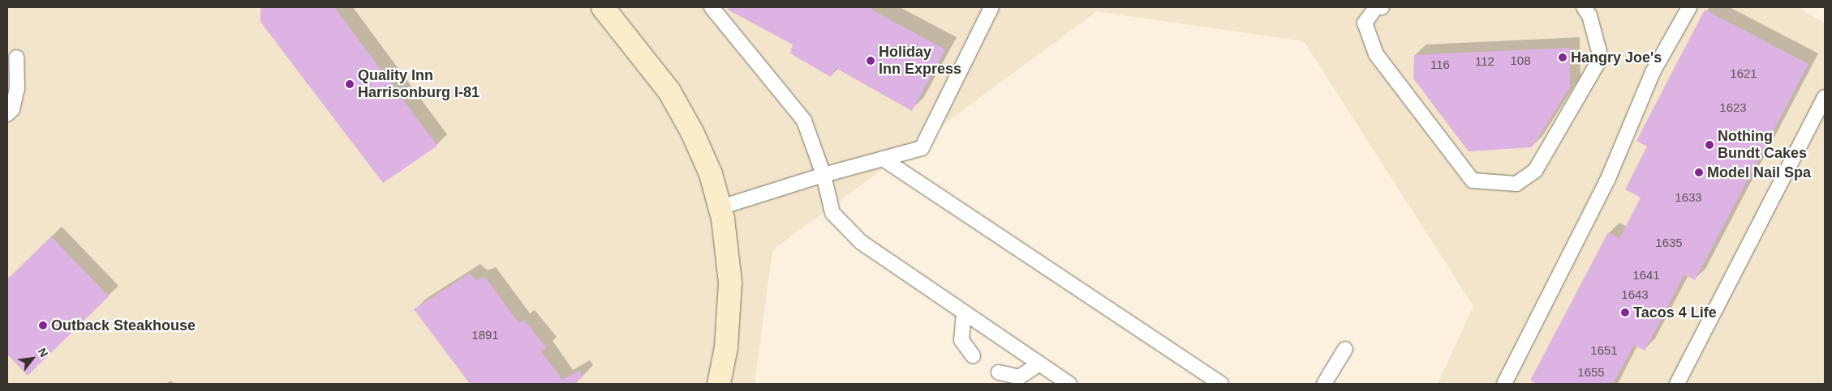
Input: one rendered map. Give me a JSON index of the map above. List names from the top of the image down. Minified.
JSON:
{"places":["Hangry Joe's","Holiday Inn Express","Quality Inn Harrisonburg I-81","Nothing Bundt Cakes","Model Nail Spa","Tacos 4 Life","Outback Steakhouse"],"house_numbers":["108","112","116","1621","1623","1633","1635","1641","1643","1891","1651","1655"],"north":"top right"}
